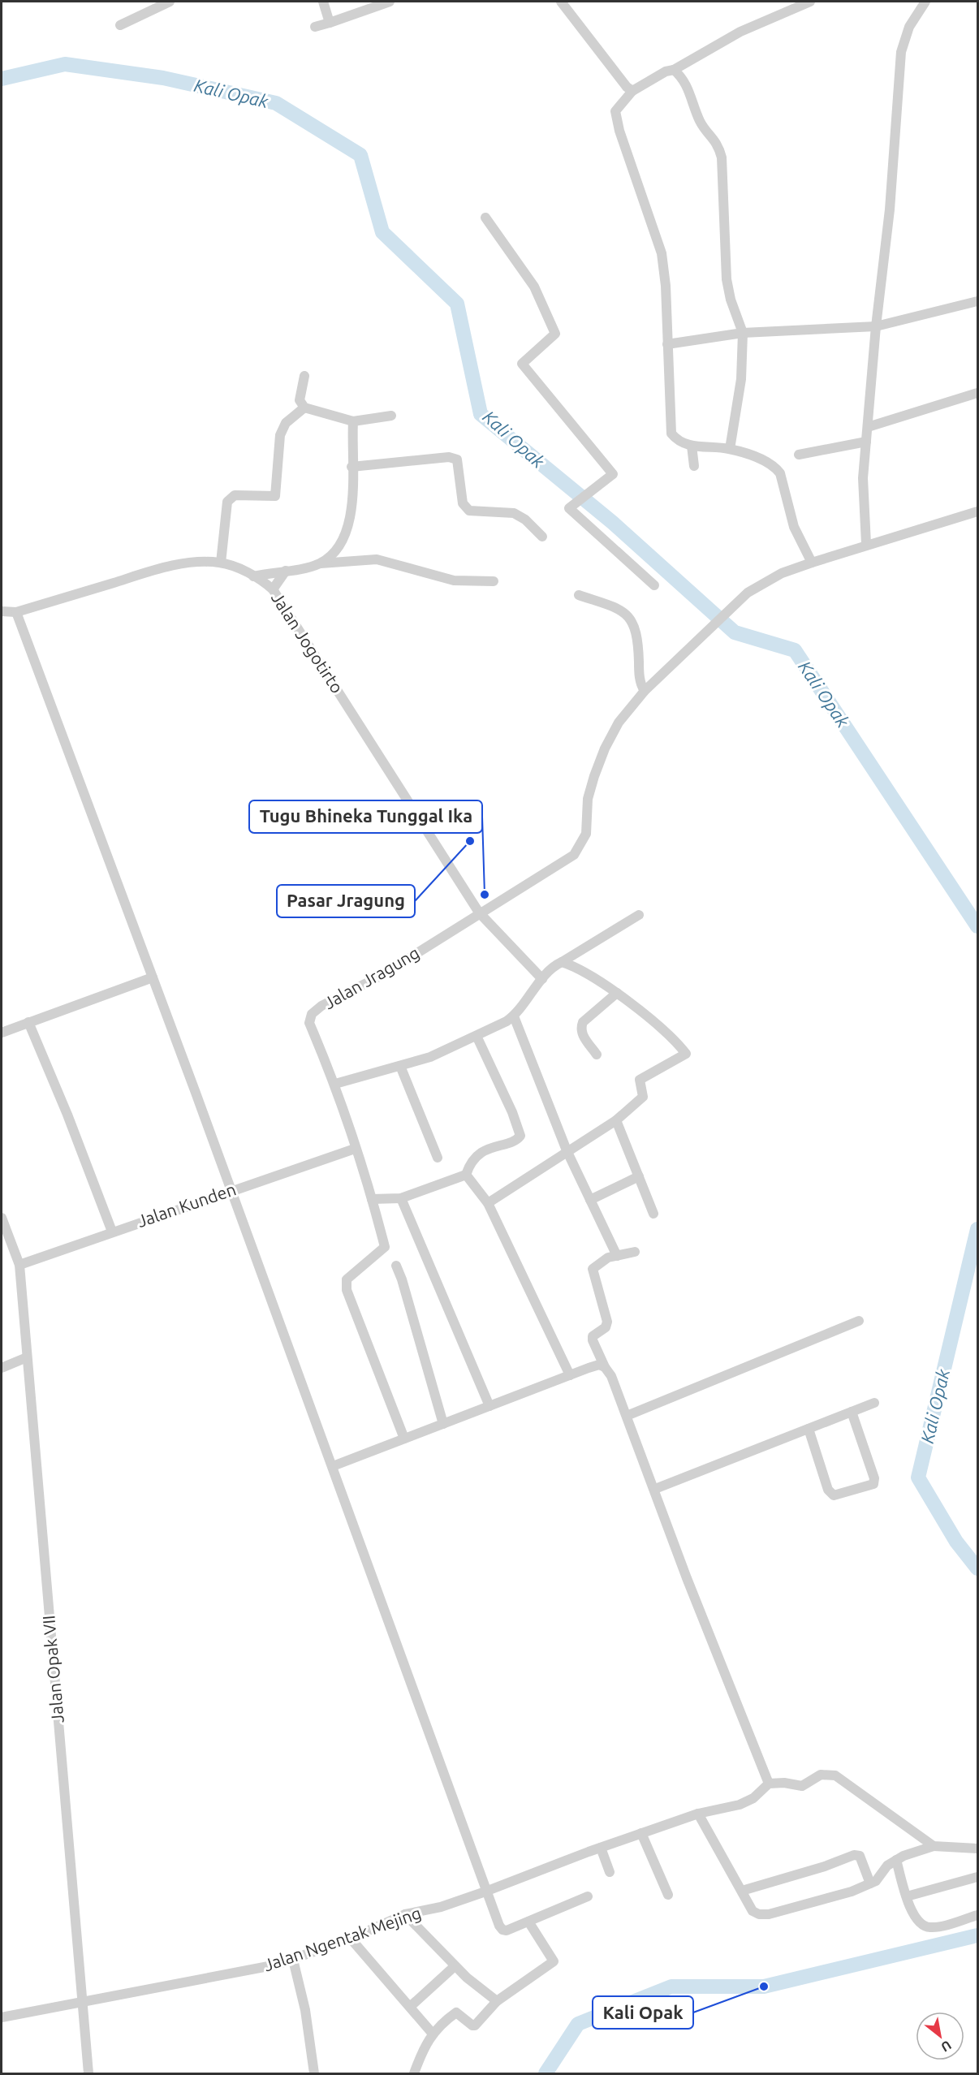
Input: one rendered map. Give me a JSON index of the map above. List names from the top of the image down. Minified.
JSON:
{"streets":{"street":["Jalan Jogotirto","Jalan Jragung","Jalan Kunden","Jalan Opak VII","Jalan Ngentak Mejing"]},"crossings":[["Jalan Jogotirto","Jalan Jragung"],["Jalan Jragung","Jalan Kunden"],["Jalan Kunden","Jalan Opak VII"],["Jalan Opak VII","Jalan Ngentak Mejing"]],"water":["Kali Opak"],"places":["Pasar Jragung","Tugu Bhineka Tunggal Ika","Kali Opak"],"north":"bottom right"}
